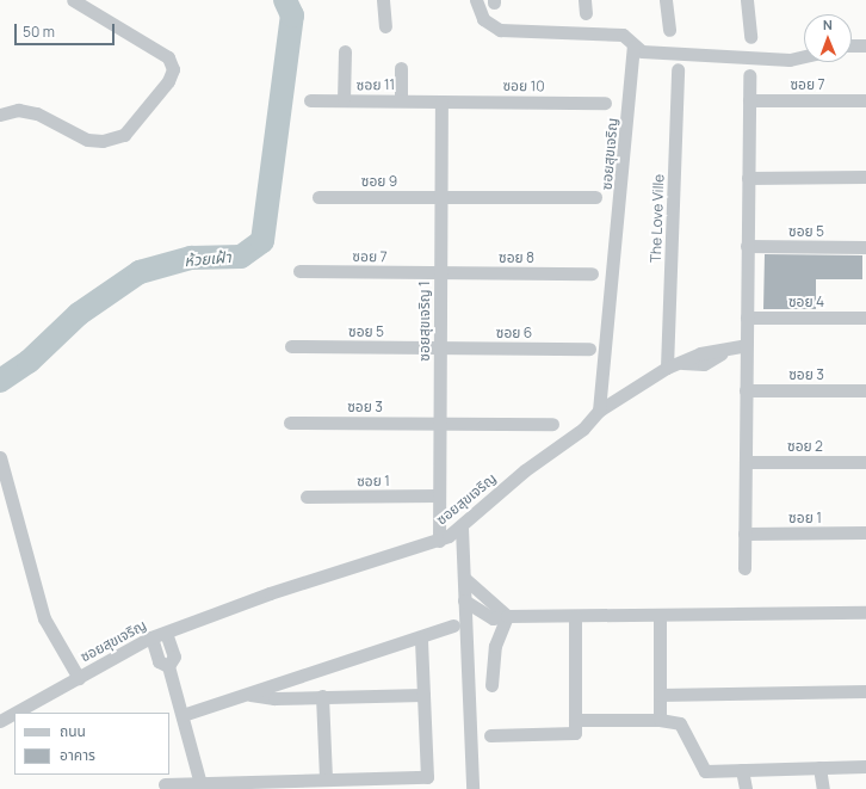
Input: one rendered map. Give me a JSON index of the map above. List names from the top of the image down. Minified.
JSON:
{"streets":{"street":["ซอย 11","ซอย 7","ซอย 10","ซอยสุขเจริญ","ซอย 9","The Love Ville","ซอย 5","ซอย 8","ซอย 4","ซอยสุขเจริญ 1","ซอย 6","ซอย 3","ซอย 2","ซอย 1"]},"crossings":[["ซอย 11","ซอย 10"],["ซอย 11","ซอยสุขเจริญ 1"],["ซอย 7","ซอย 8"],["ซอย 7","ซอยสุขเจริญ 1"],["ซอย 10","ซอยสุขเจริญ 1"],["ซอยสุขเจริญ","ซอยสุขเจริญ 1"],["ซอย 9","ซอยสุขเจริญ 1"],["ซอย 5","ซอยสุขเจริญ 1"],["ซอย 5","ซอย 6"],["ซอย 8","ซอยสุขเจริญ 1"],["ซอยสุขเจริญ 1","ซอย 6"],["ซอยสุขเจริญ 1","ซอย 3"],["ซอยสุขเจริญ 1","ซอย 1"]],"water":["ห้วยเฝ้า"],"legend":["ถนน","อาคาร"],"scale_bar":"50 m","north":"top"}
